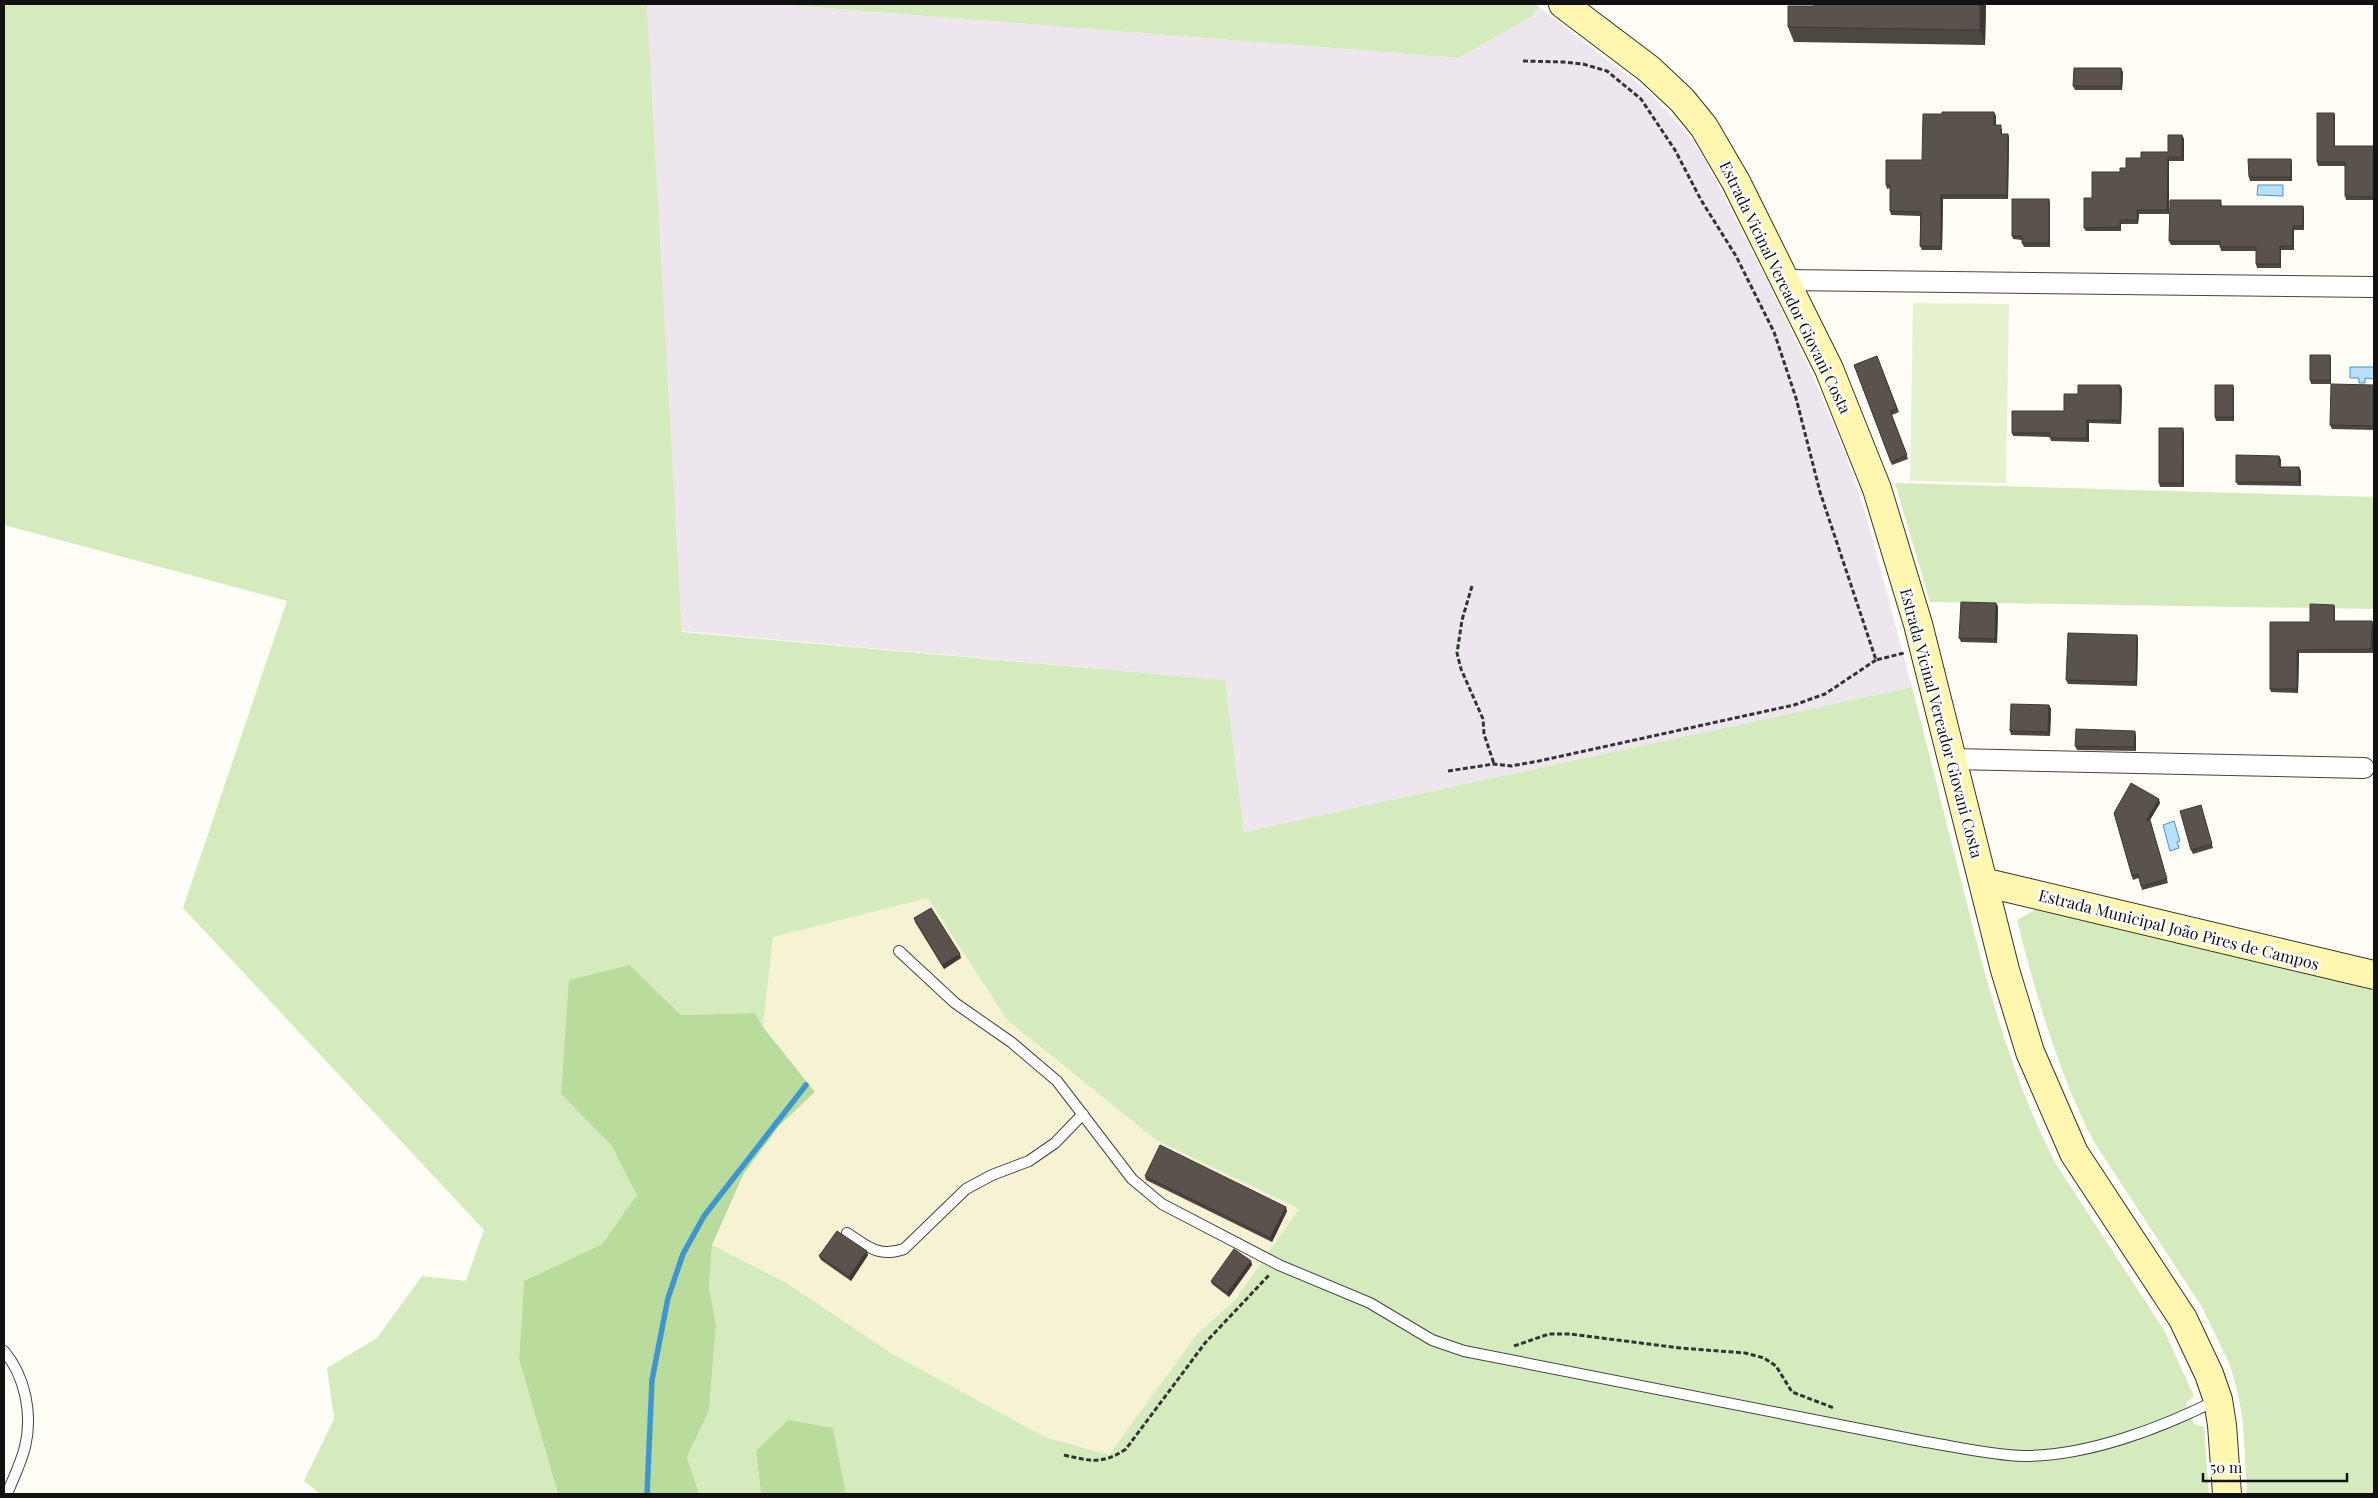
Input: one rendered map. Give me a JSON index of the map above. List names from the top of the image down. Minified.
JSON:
{"streets":{"street":["Estrada Vicinal Vereador Giovani Costa","Estrada Municipal João Pires de Campos"]},"crossings":[["Estrada Vicinal Vereador Giovani Costa","Estrada Municipal João Pires de Campos"]],"scale_bar":"50 m"}
